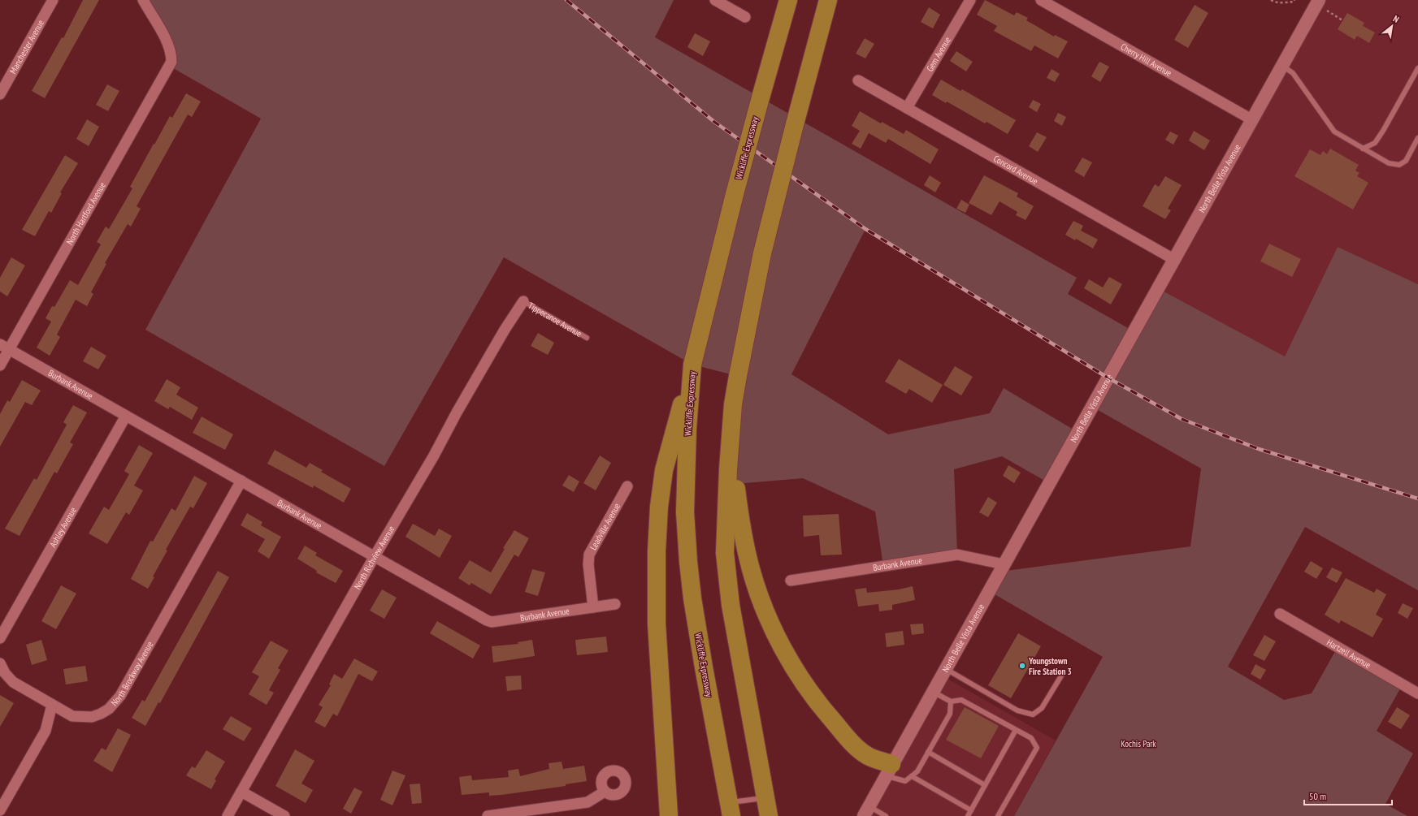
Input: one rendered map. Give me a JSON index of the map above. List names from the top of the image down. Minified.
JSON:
{"streets":{"highway":["Wickliffe Expressway"],"street":["Manchester Avenue","Gem Avenue","Cherry Hill Avenue","Concord Avenue","North Belle Vista Avenue","North Hartford Avenue","Burbank Avenue","Leadville Avenue","Ashley Avenue","North Richview Avenue","Hartzell Avenue","North Brockway Avenue"],"lane":["Tippecanoe Avenue"]},"crossings":[["Gem Avenue","Concord Avenue"],["Cherry Hill Avenue","North Belle Vista Avenue"],["Concord Avenue","North Belle Vista Avenue"],["North Belle Vista Avenue","Burbank Avenue"],["North Hartford Avenue","Burbank Avenue"],["Tippecanoe Avenue","North Richview Avenue"],["Burbank Avenue","Leadville Avenue"],["Burbank Avenue","Ashley Avenue"],["Burbank Avenue","North Richview Avenue"],["Burbank Avenue","North Brockway Avenue"]],"parks":["Kochis Park"],"places":["Youngstown Fire Station 3"],"scale_bar":"50 m","north":"top right"}
